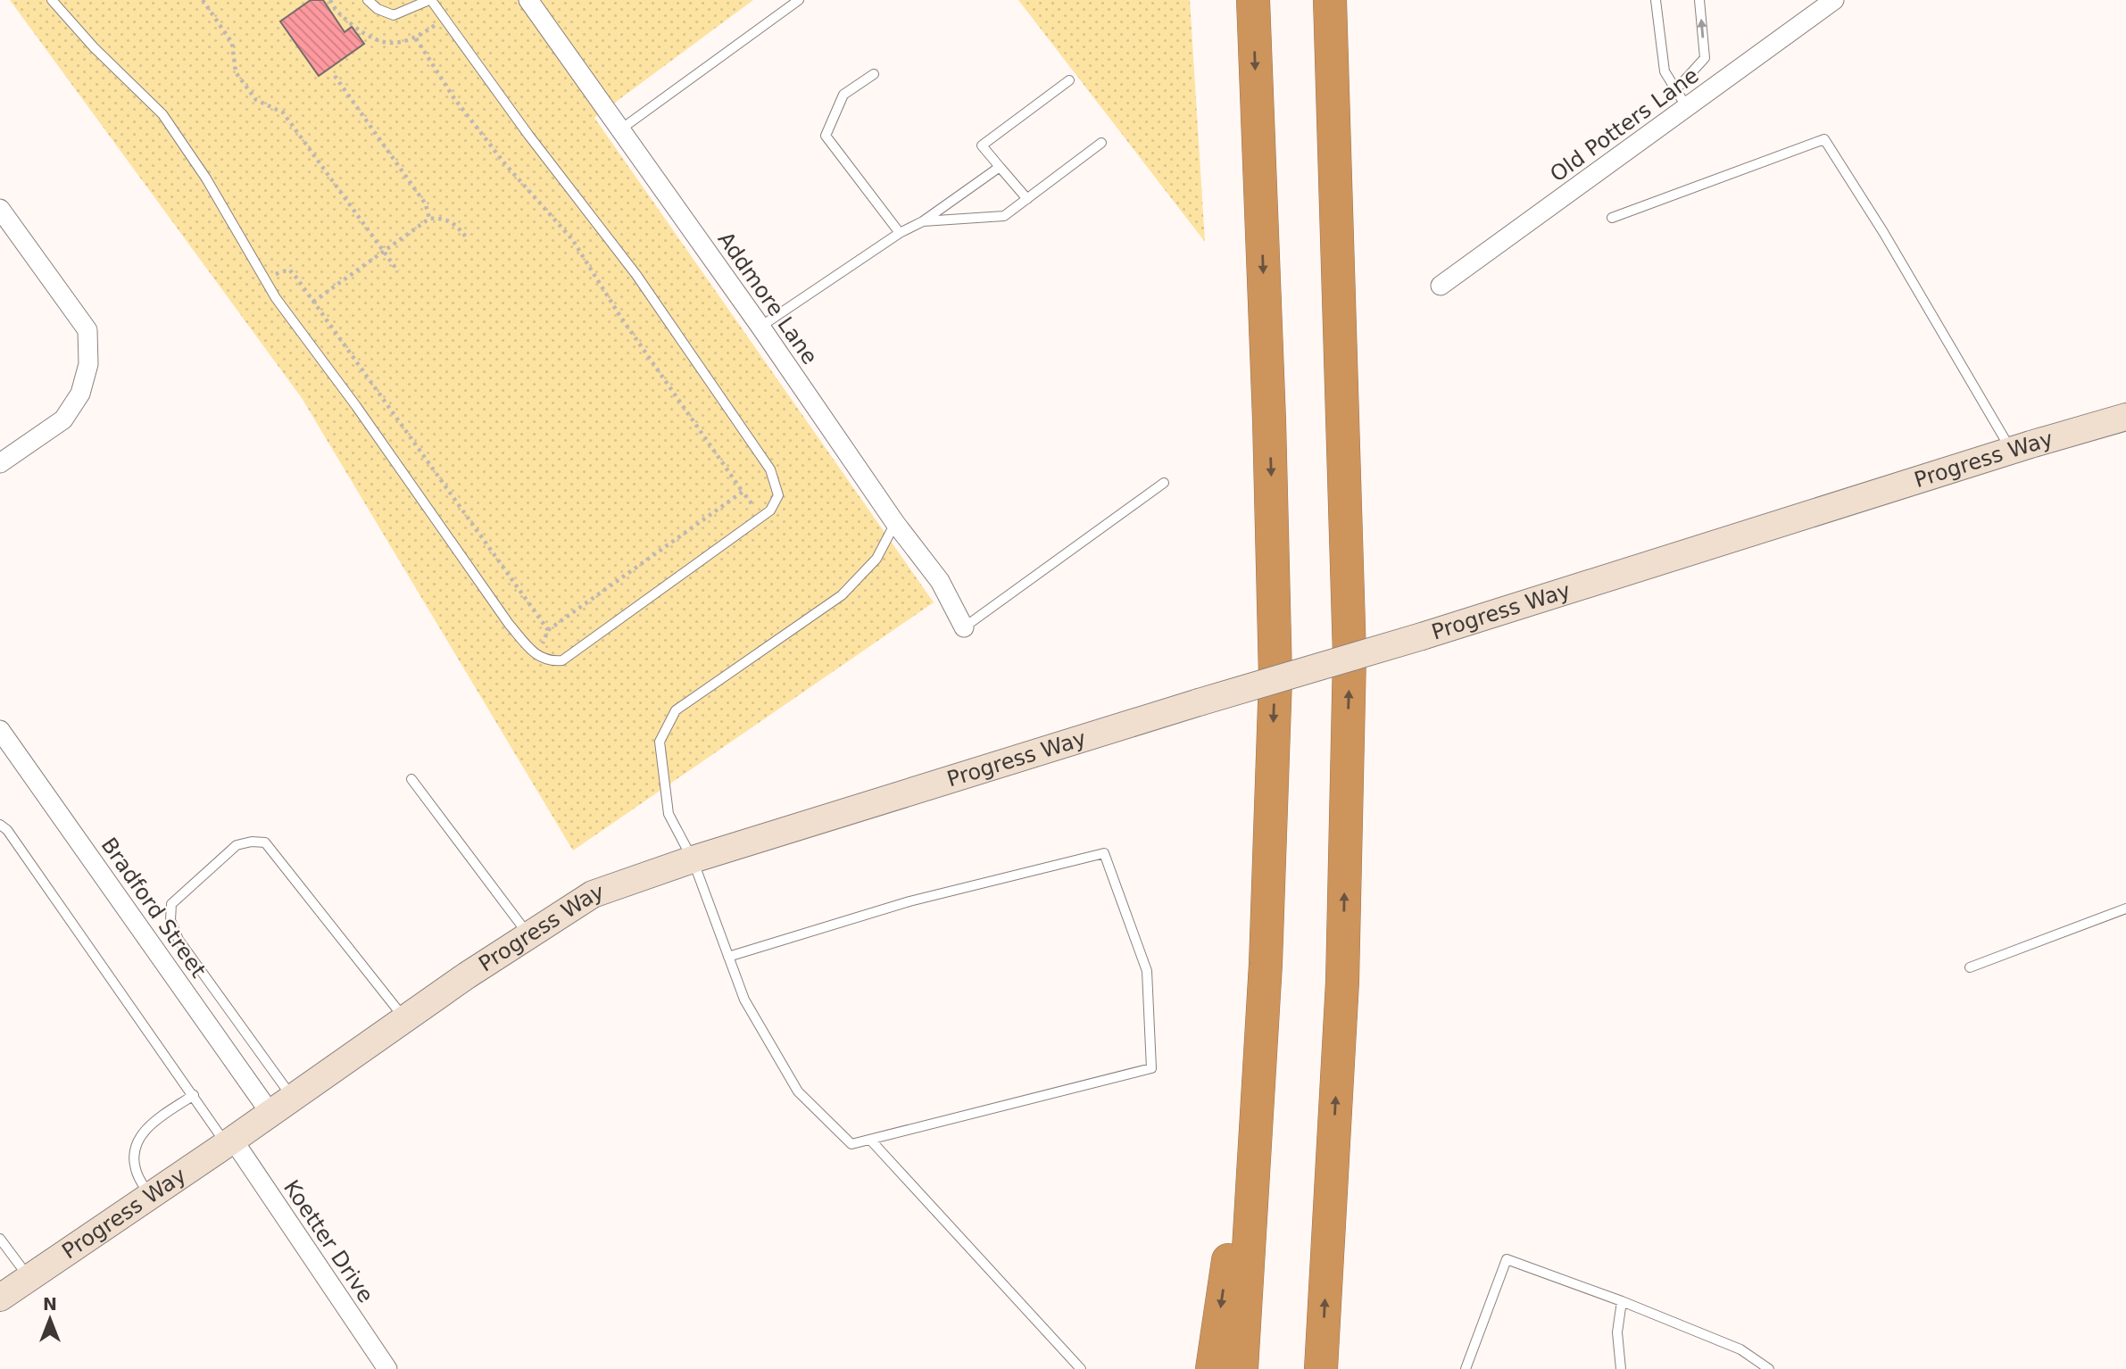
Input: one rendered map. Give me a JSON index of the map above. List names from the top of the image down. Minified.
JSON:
{"streets":{"street":["Old Potters Lane","Addmore Lane","Progress Way","Bradford Street","Koetter Drive"]},"crossings":[["Progress Way","Bradford Street"],["Progress Way","Koetter Drive"]],"north":"top"}
